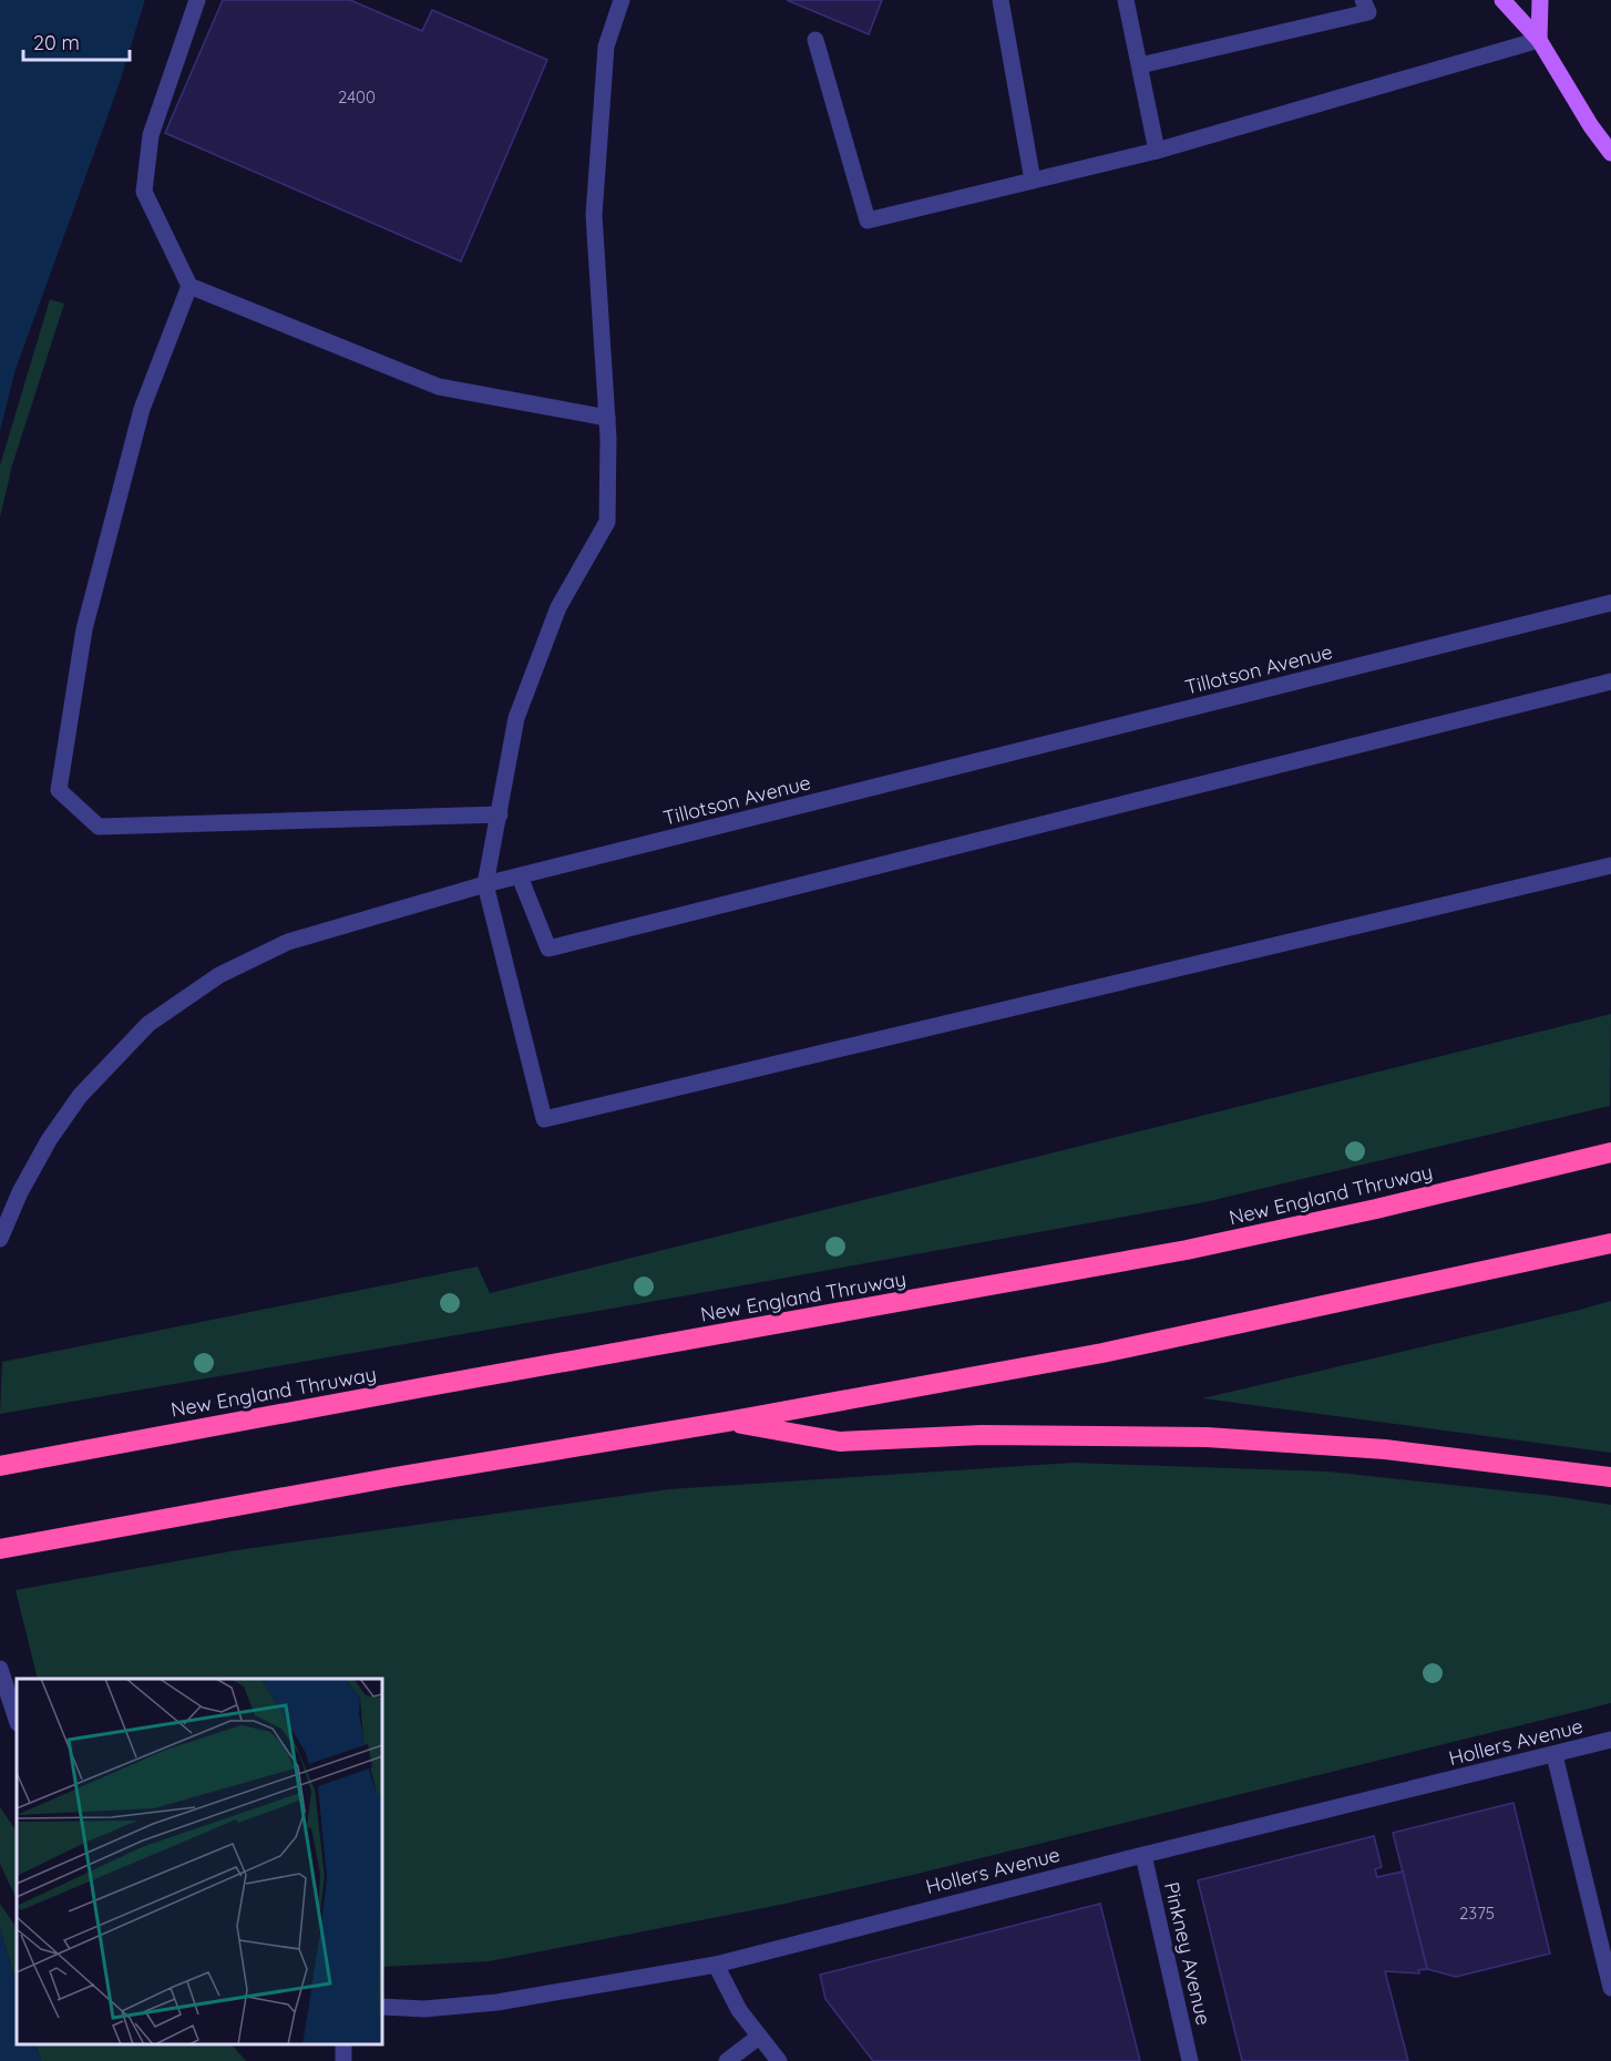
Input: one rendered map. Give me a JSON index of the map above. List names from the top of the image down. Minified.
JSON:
{"streets":{"highway":["New England Thruway"],"street":["Tillotson Avenue","Hollers Avenue","Pinkney Avenue"]},"crossings":[["Hollers Avenue","Pinkney Avenue"]],"house_numbers":["2400","2375"],"scale_bar":"20 m"}
